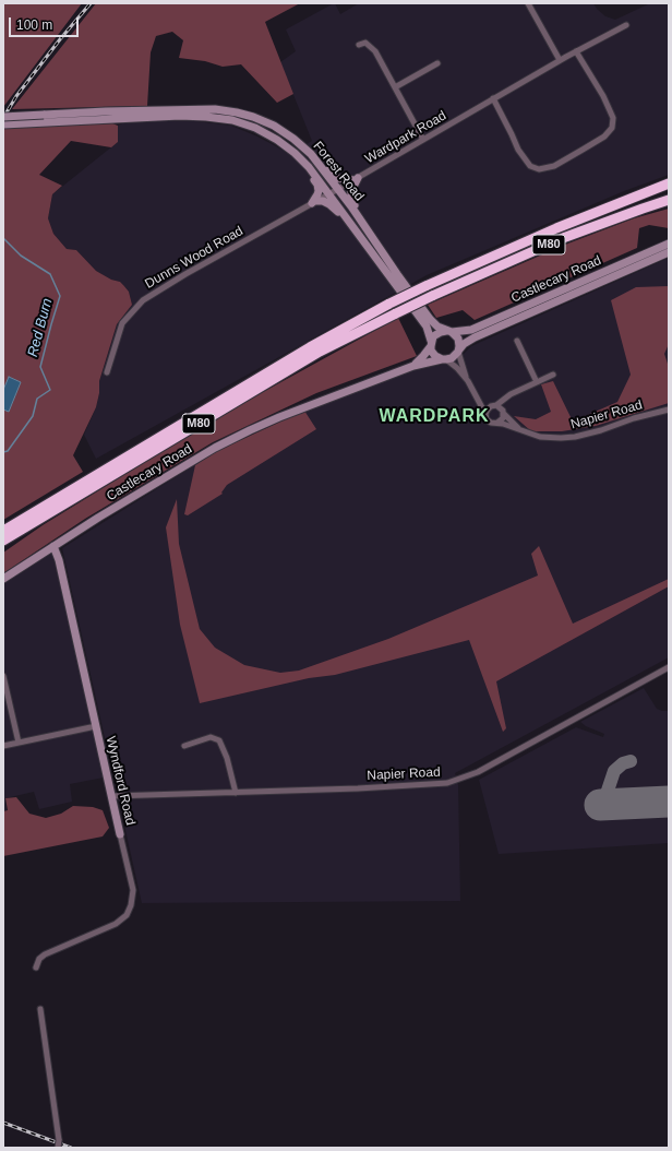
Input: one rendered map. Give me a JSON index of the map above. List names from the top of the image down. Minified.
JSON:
{"streets":{"highway":["M80"],"street":["Wardpark Road","Forest Road","Dunns Wood Road","Castlecary Road","Napier Road","Wyndford Road"]},"crossings":[["Wardpark Road","Forest Road"],["Wardpark Road","Dunns Wood Road"],["Forest Road","Dunns Wood Road"],["Forest Road","Castlecary Road"],["Castlecary Road","Wyndford Road"],["Napier Road","Wyndford Road"]],"districts":["WARDPARK"],"water":["Red Burn"],"scale_bar":"100 m"}
